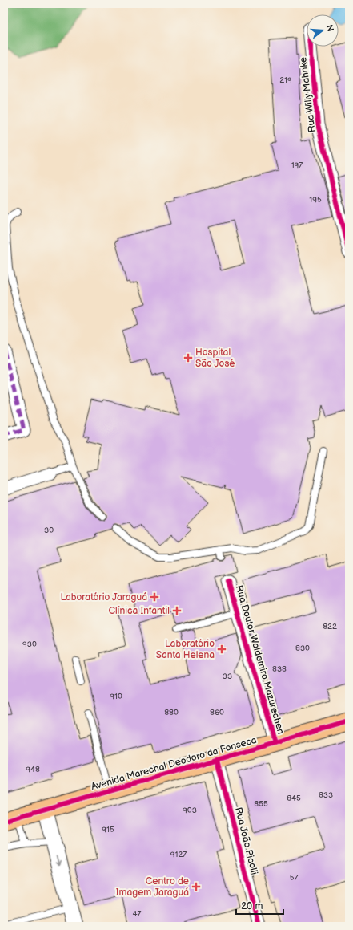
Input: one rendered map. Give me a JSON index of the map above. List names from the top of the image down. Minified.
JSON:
{"streets":{"main road":["Avenida Marechal Deodoro da Fonseca"],"street":["Rua Willy Mahnke","Rua Doutor Waldemiro Mazurechen","Rua João Picolli"]},"crossings":[["Rua Doutor Waldemiro Mazurechen","Avenida Marechal Deodoro da Fonseca"],["Avenida Marechal Deodoro da Fonseca","Rua João Picolli"]],"places":{"health":["Hospital São José","Laboratório Jaraguá","Clínica Infantil","Laboratório Santa Helena","Centro de Imagem Jaraguá"]},"house_numbers":["219","197","195","30","822","930","830","838","33","910","880","860","948","833","845","855","903","915","9127","57","47"],"scale_bar":"20 m","north":"right"}
